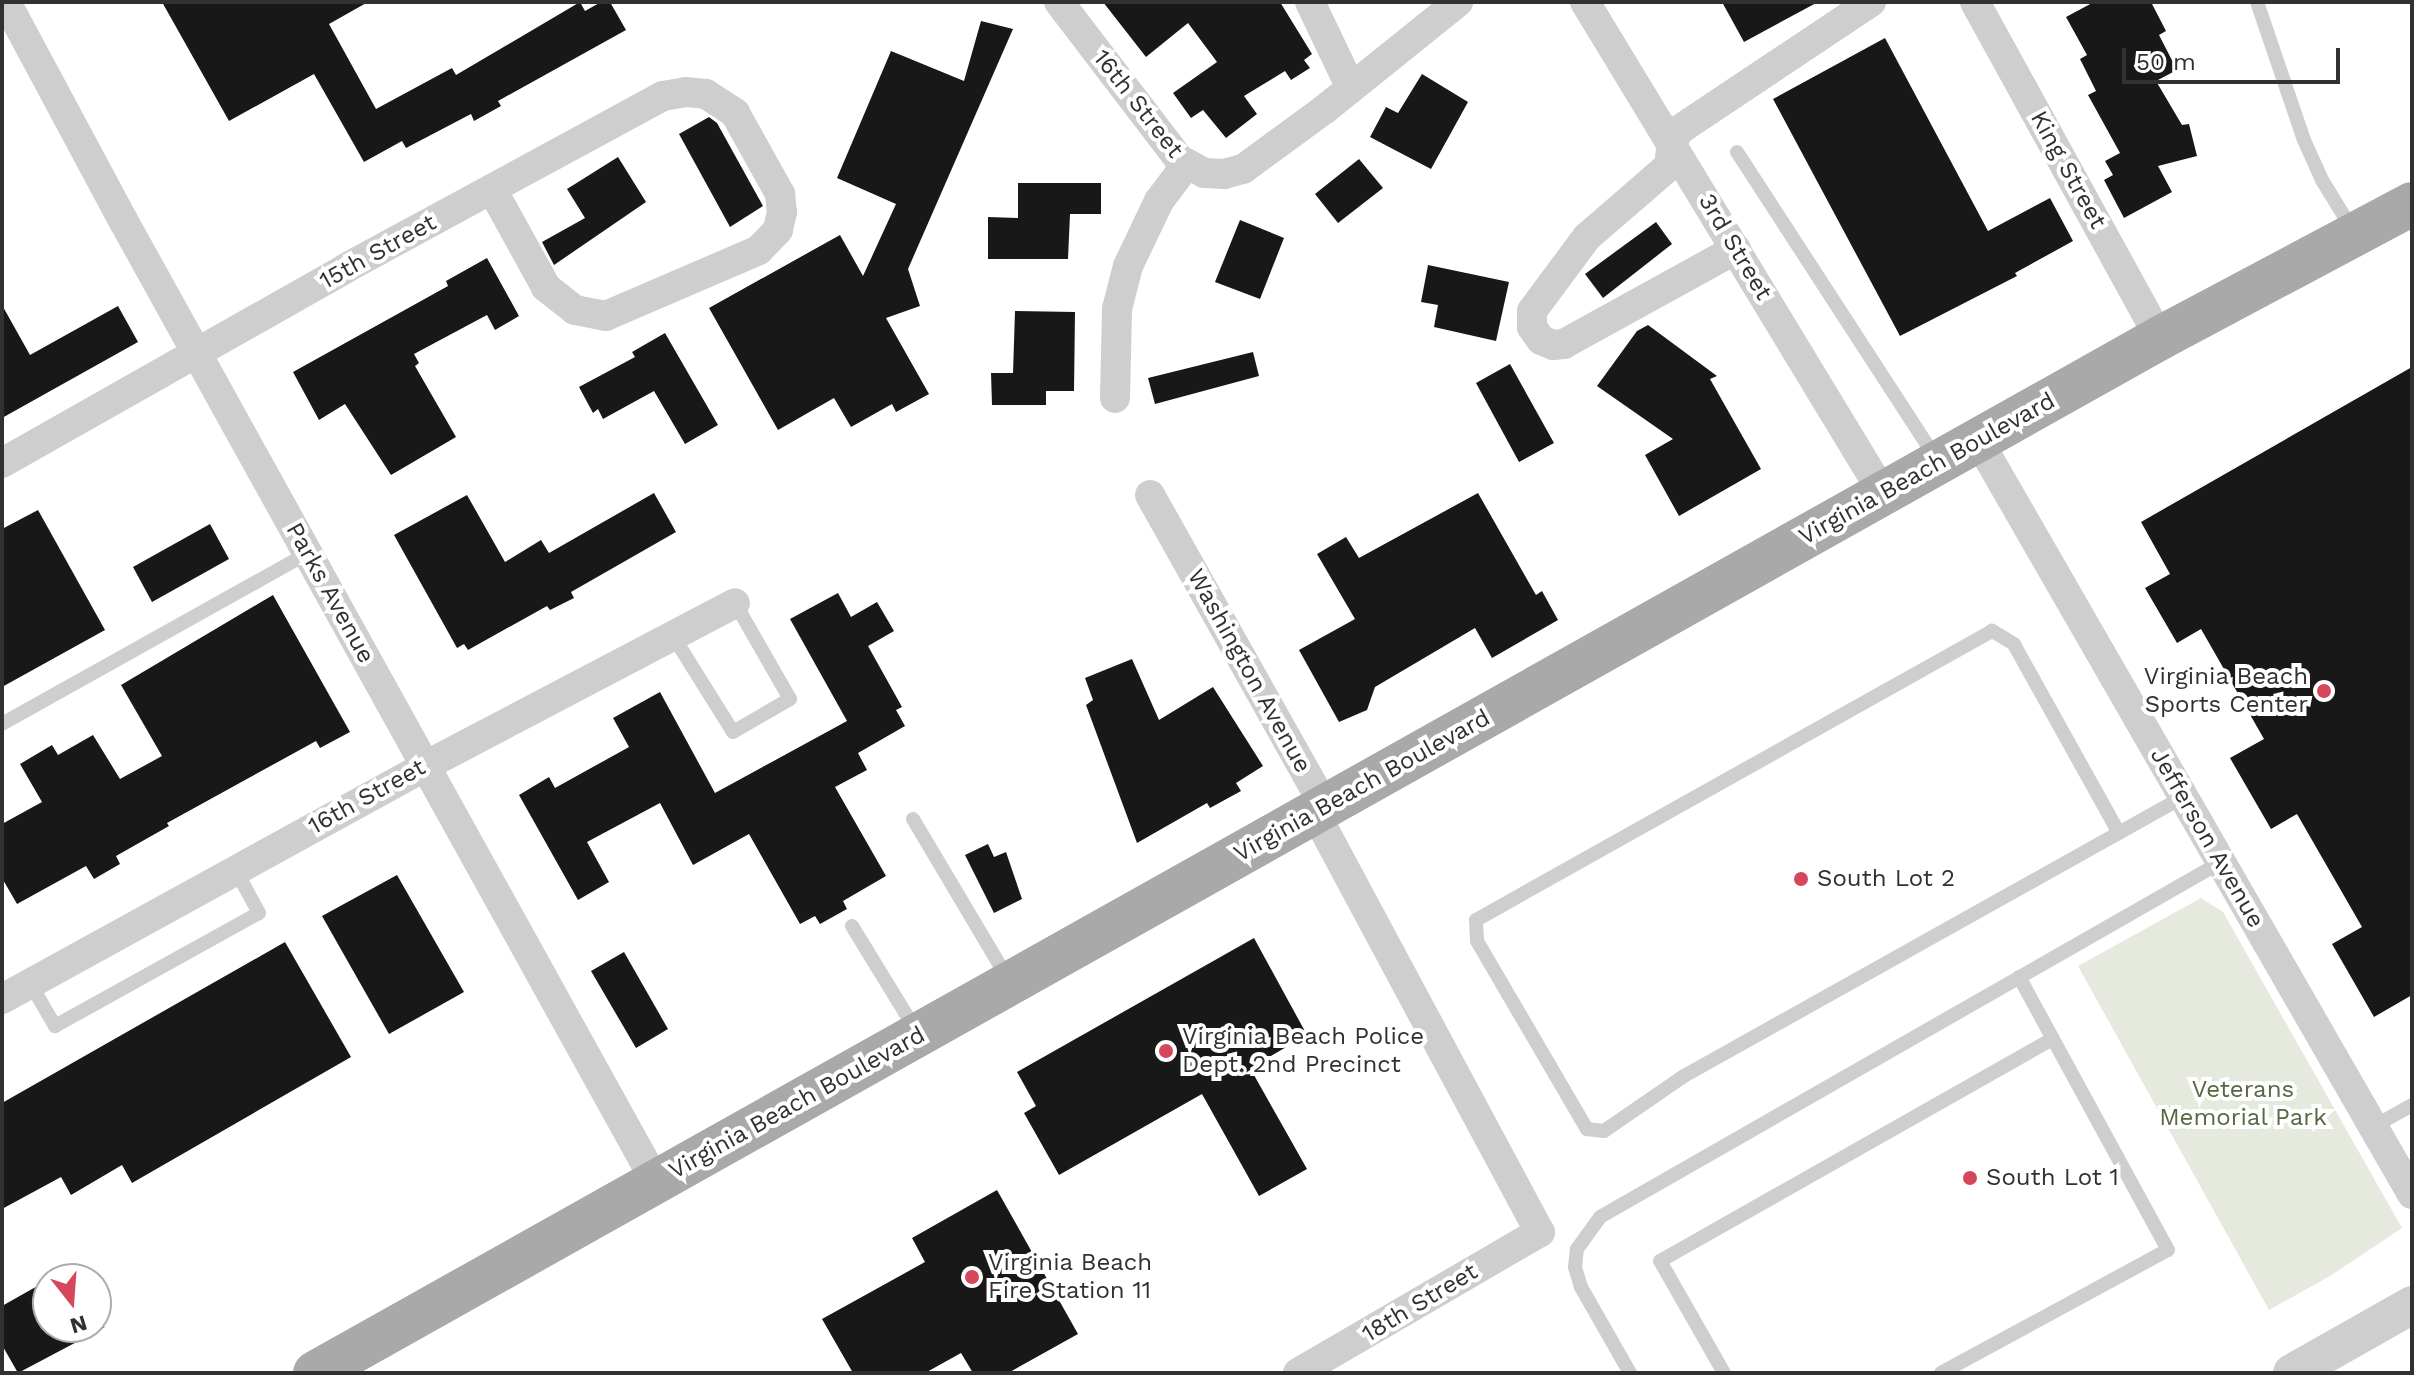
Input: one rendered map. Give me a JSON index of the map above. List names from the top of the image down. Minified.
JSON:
{"streets":{"main road":["Virginia Beach Boulevard"],"street":["16th Street","King Street","3rd Street","15th Street","Parks Avenue","Washington Avenue","Jefferson Avenue","18th Street"]},"crossings":[["16th Street","Parks Avenue"],["King Street","Virginia Beach Boulevard"],["3rd Street","Virginia Beach Boulevard"],["15th Street","Parks Avenue"],["Virginia Beach Boulevard","Parks Avenue"],["Virginia Beach Boulevard","Washington Avenue"],["Virginia Beach Boulevard","Jefferson Avenue"],["Washington Avenue","18th Street"]],"parks":["Veterans Memorial Park"],"places":["Virginia Beach Sports Center","South Lot 2","Virginia Beach Police Dept. 2nd Precinct","South Lot 1","Virginia Beach Fire Station 11"],"scale_bar":"50 m","north":"bottom"}
